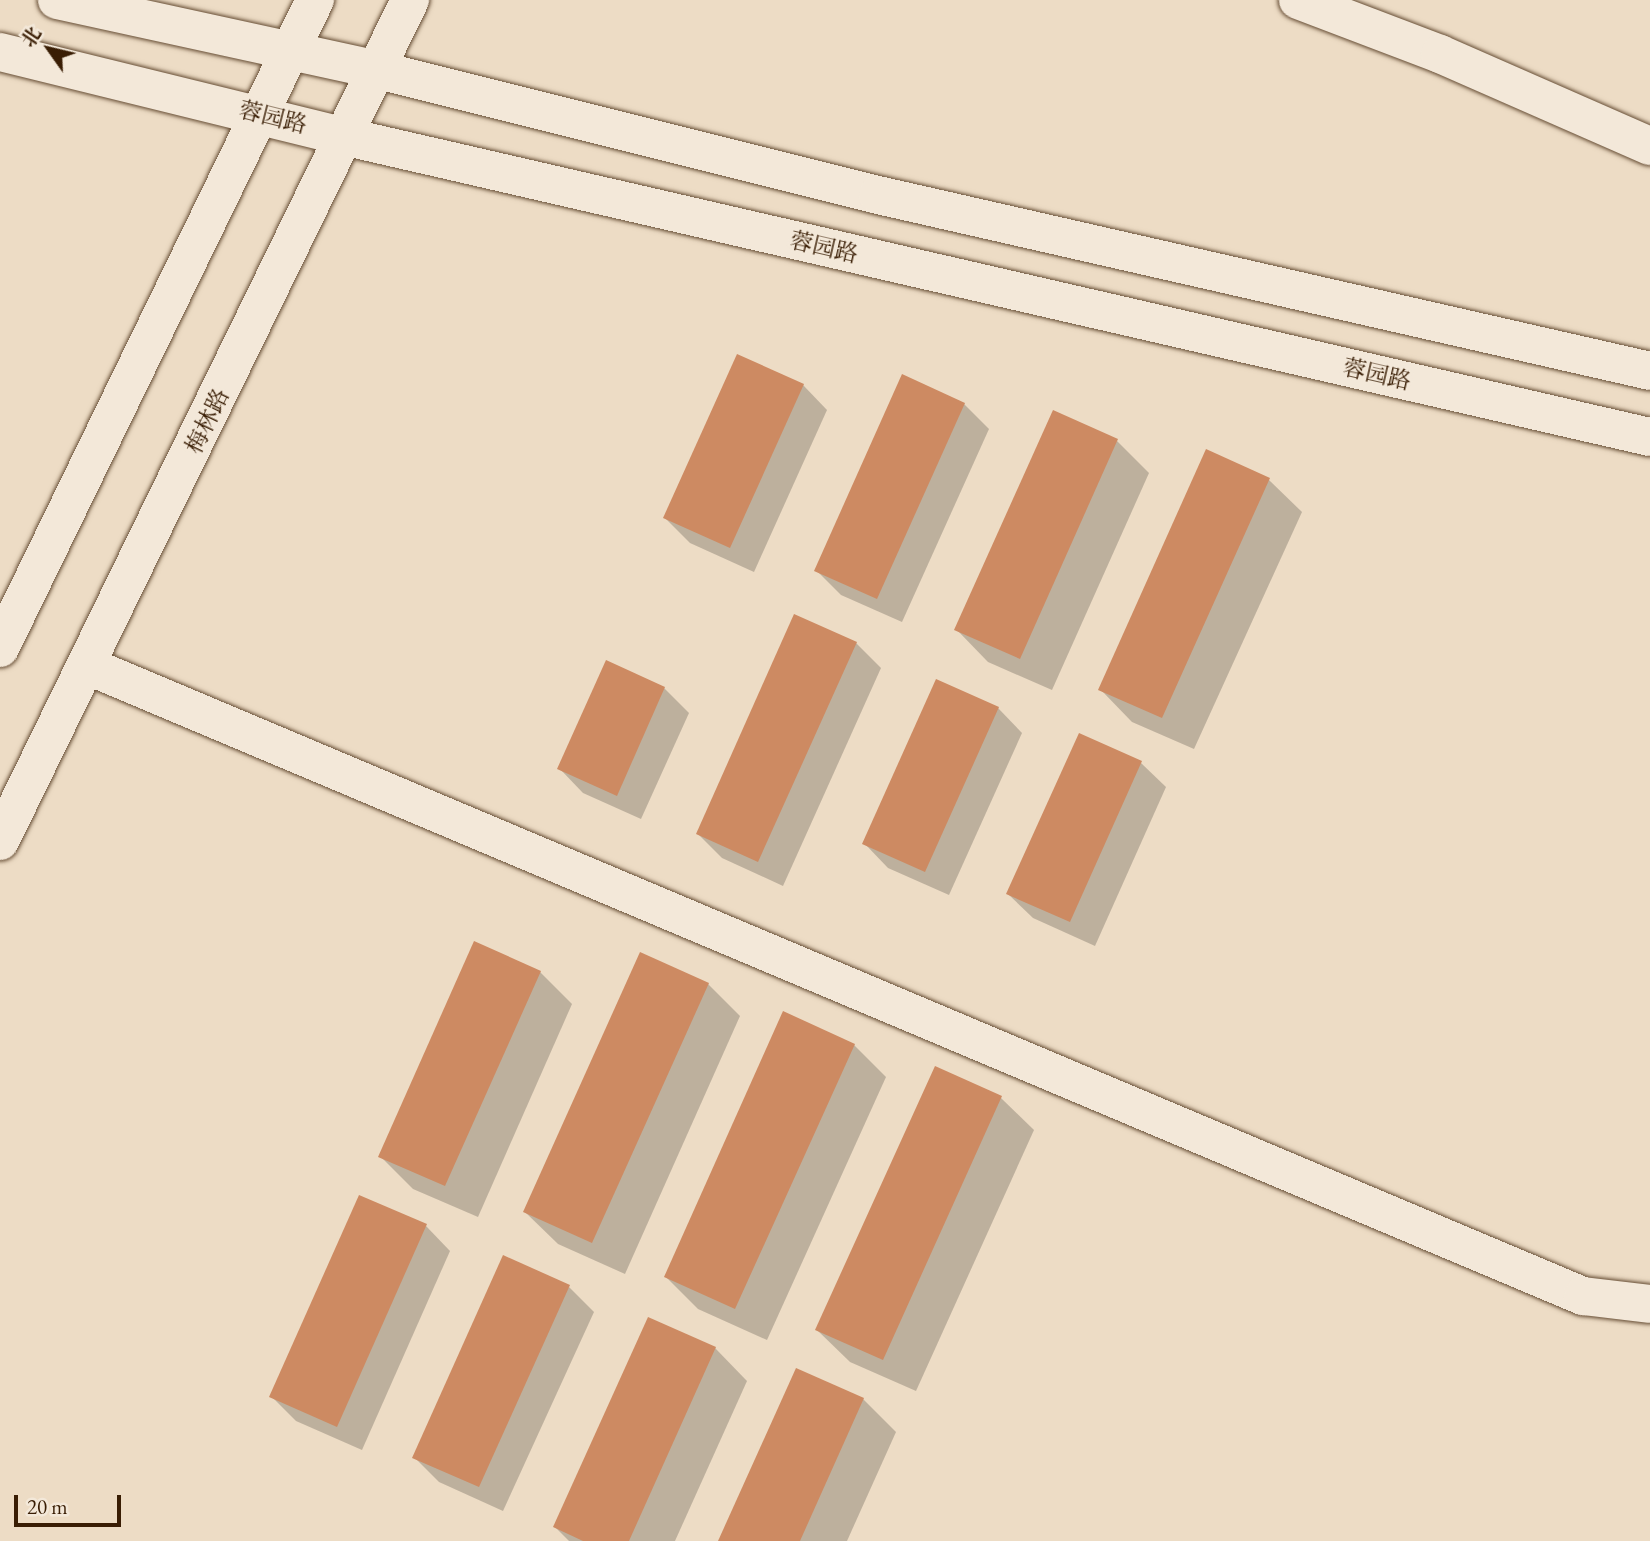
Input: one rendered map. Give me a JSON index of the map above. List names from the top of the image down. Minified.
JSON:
{"streets":{"street":["蓉园路","梅林路"]},"crossings":[["蓉园路","梅林路"]],"scale_bar":"20 m","north":"top left"}
